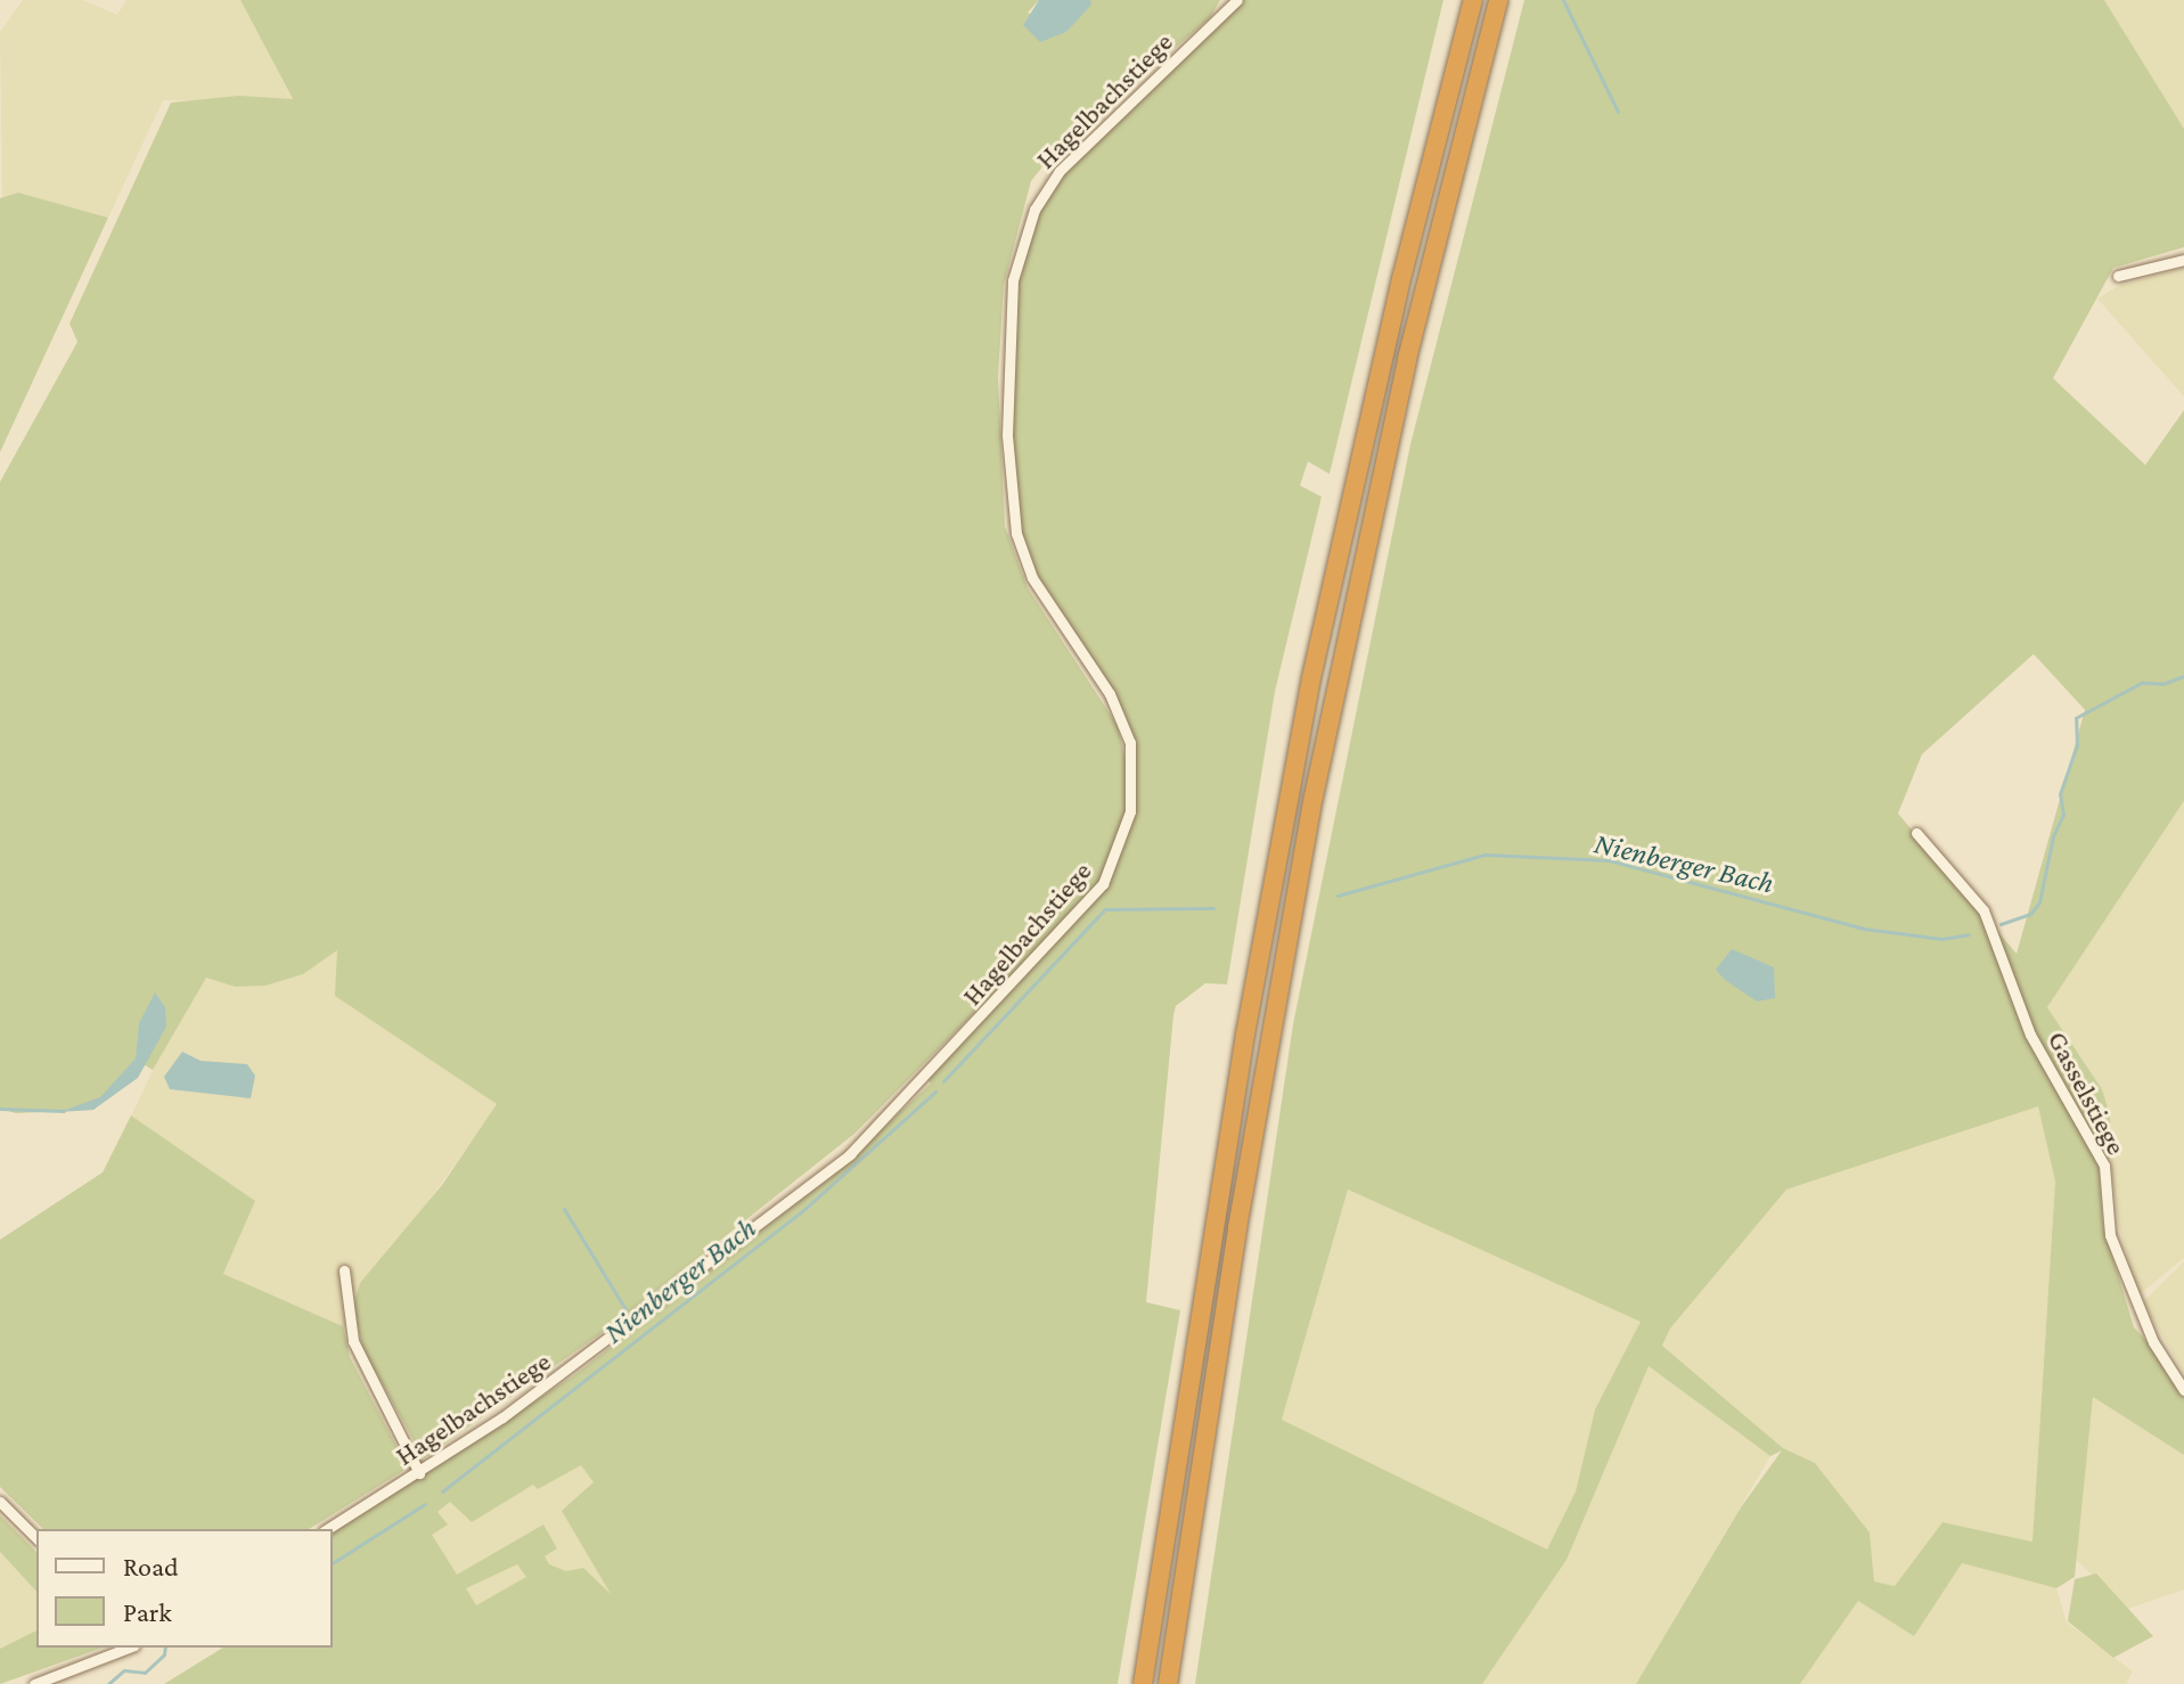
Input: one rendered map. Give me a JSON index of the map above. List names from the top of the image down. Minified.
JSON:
{"streets":{"street":["Hagelbachstiege","Gasselstiege"]},"water":["Nienberger Bach"],"legend":["Road","Park"]}
